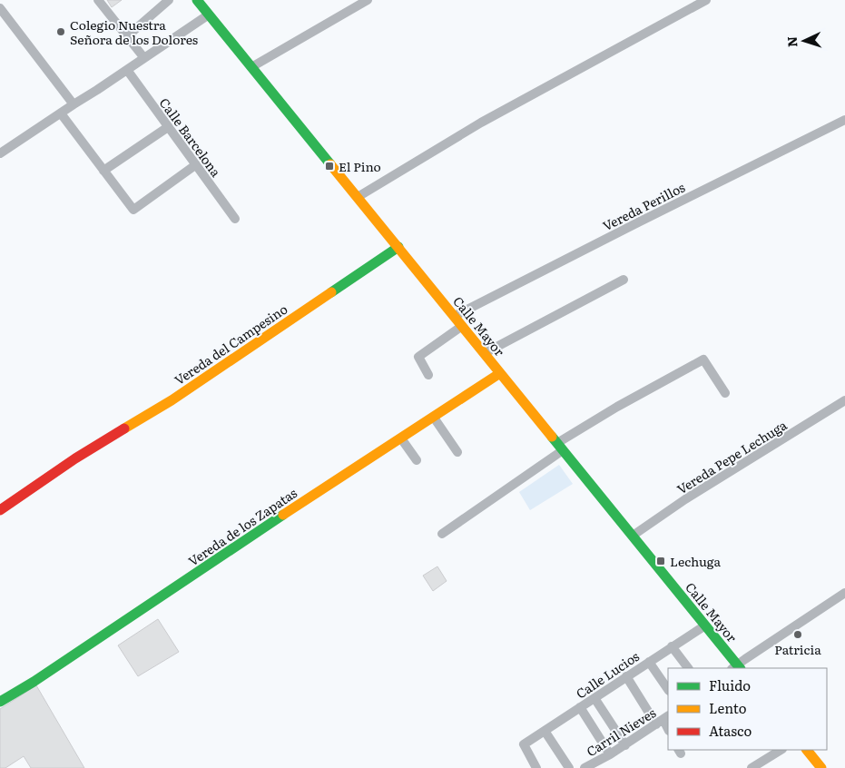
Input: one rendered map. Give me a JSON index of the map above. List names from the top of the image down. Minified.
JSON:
{"streets":{"street":["Calle Barcelona","Vereda Perillos","Calle Mayor","Vereda del Campesino","Vereda Pepe Lechuga","Vereda de los Zapatas","Calle Lucios","Carril Nieves"]},"crossings":[["Vereda Perillos","Calle Mayor"],["Calle Mayor","Vereda del Campesino"],["Calle Mayor","Vereda Pepe Lechuga"],["Calle Mayor","Vereda de los Zapatas"],["Calle Mayor","Calle Lucios"]],"places":{"other":["Colegio Nuestra Señora de los Dolores","Patricia"],"transit":["El Pino","Lechuga"]},"legend":["Fluido","Lento","Atasco"],"north":"left"}
